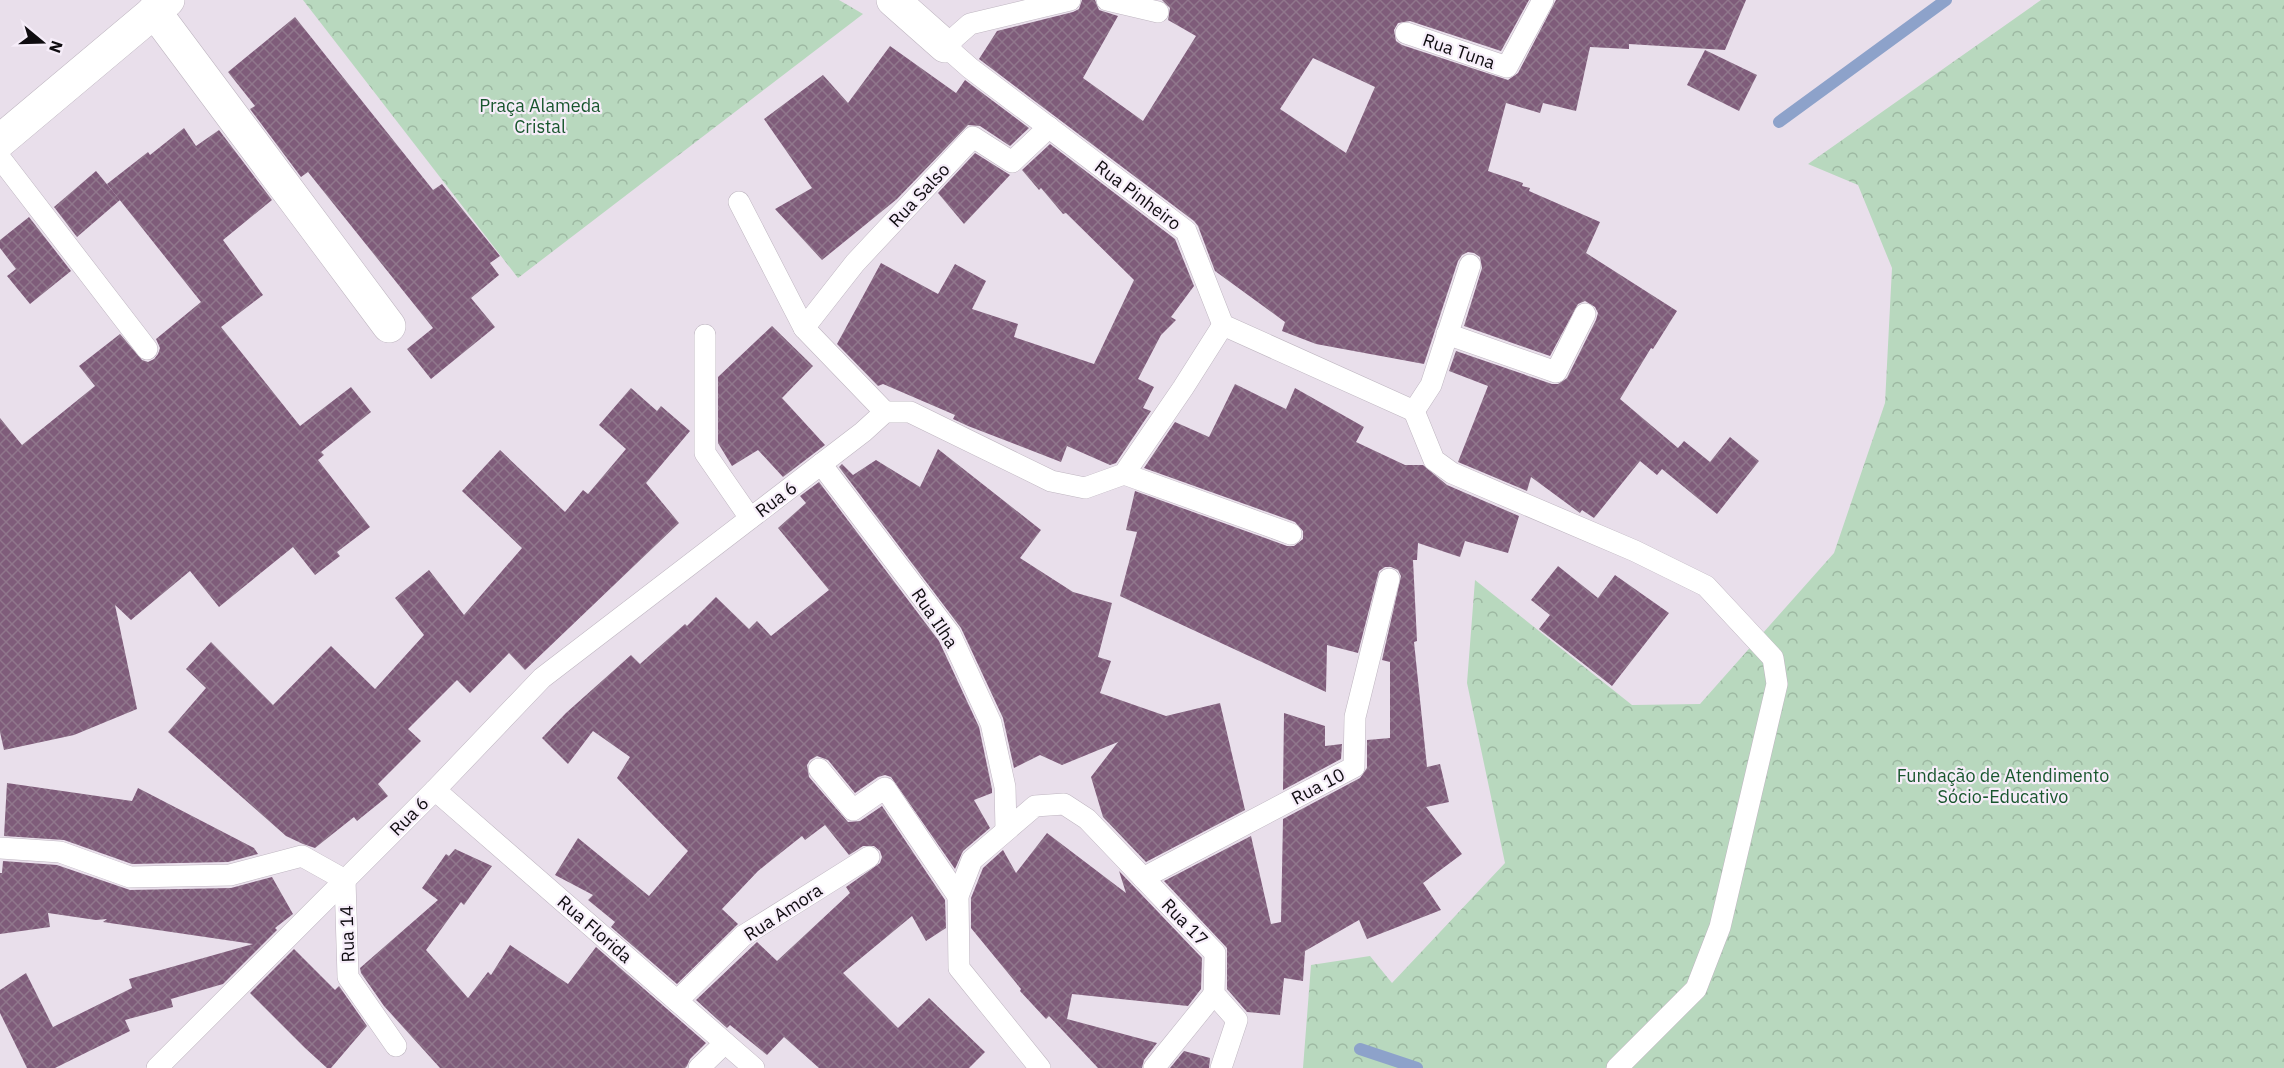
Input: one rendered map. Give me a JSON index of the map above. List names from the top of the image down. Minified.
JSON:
{"streets":{"street":["Rua Pinheiro"],"lane":["Rua Tuna","Rua Salso","Rua 6","Rua Ilha","Rua 10","Rua Amora","Rua 17","Rua Florida","Rua 14"]},"crossings":[["Rua Salso","Rua Pinheiro"],["Rua 6","Rua Ilha"],["Rua 6","Rua Florida"],["Rua 6","Rua 14"],["Rua Ilha","Rua 17"],["Rua 10","Rua 17"],["Rua Amora","Rua Florida"]],"parks":["Praça Alameda Cristal","Fundação de Atendimento Sócio-Educativo"],"north":"right"}
